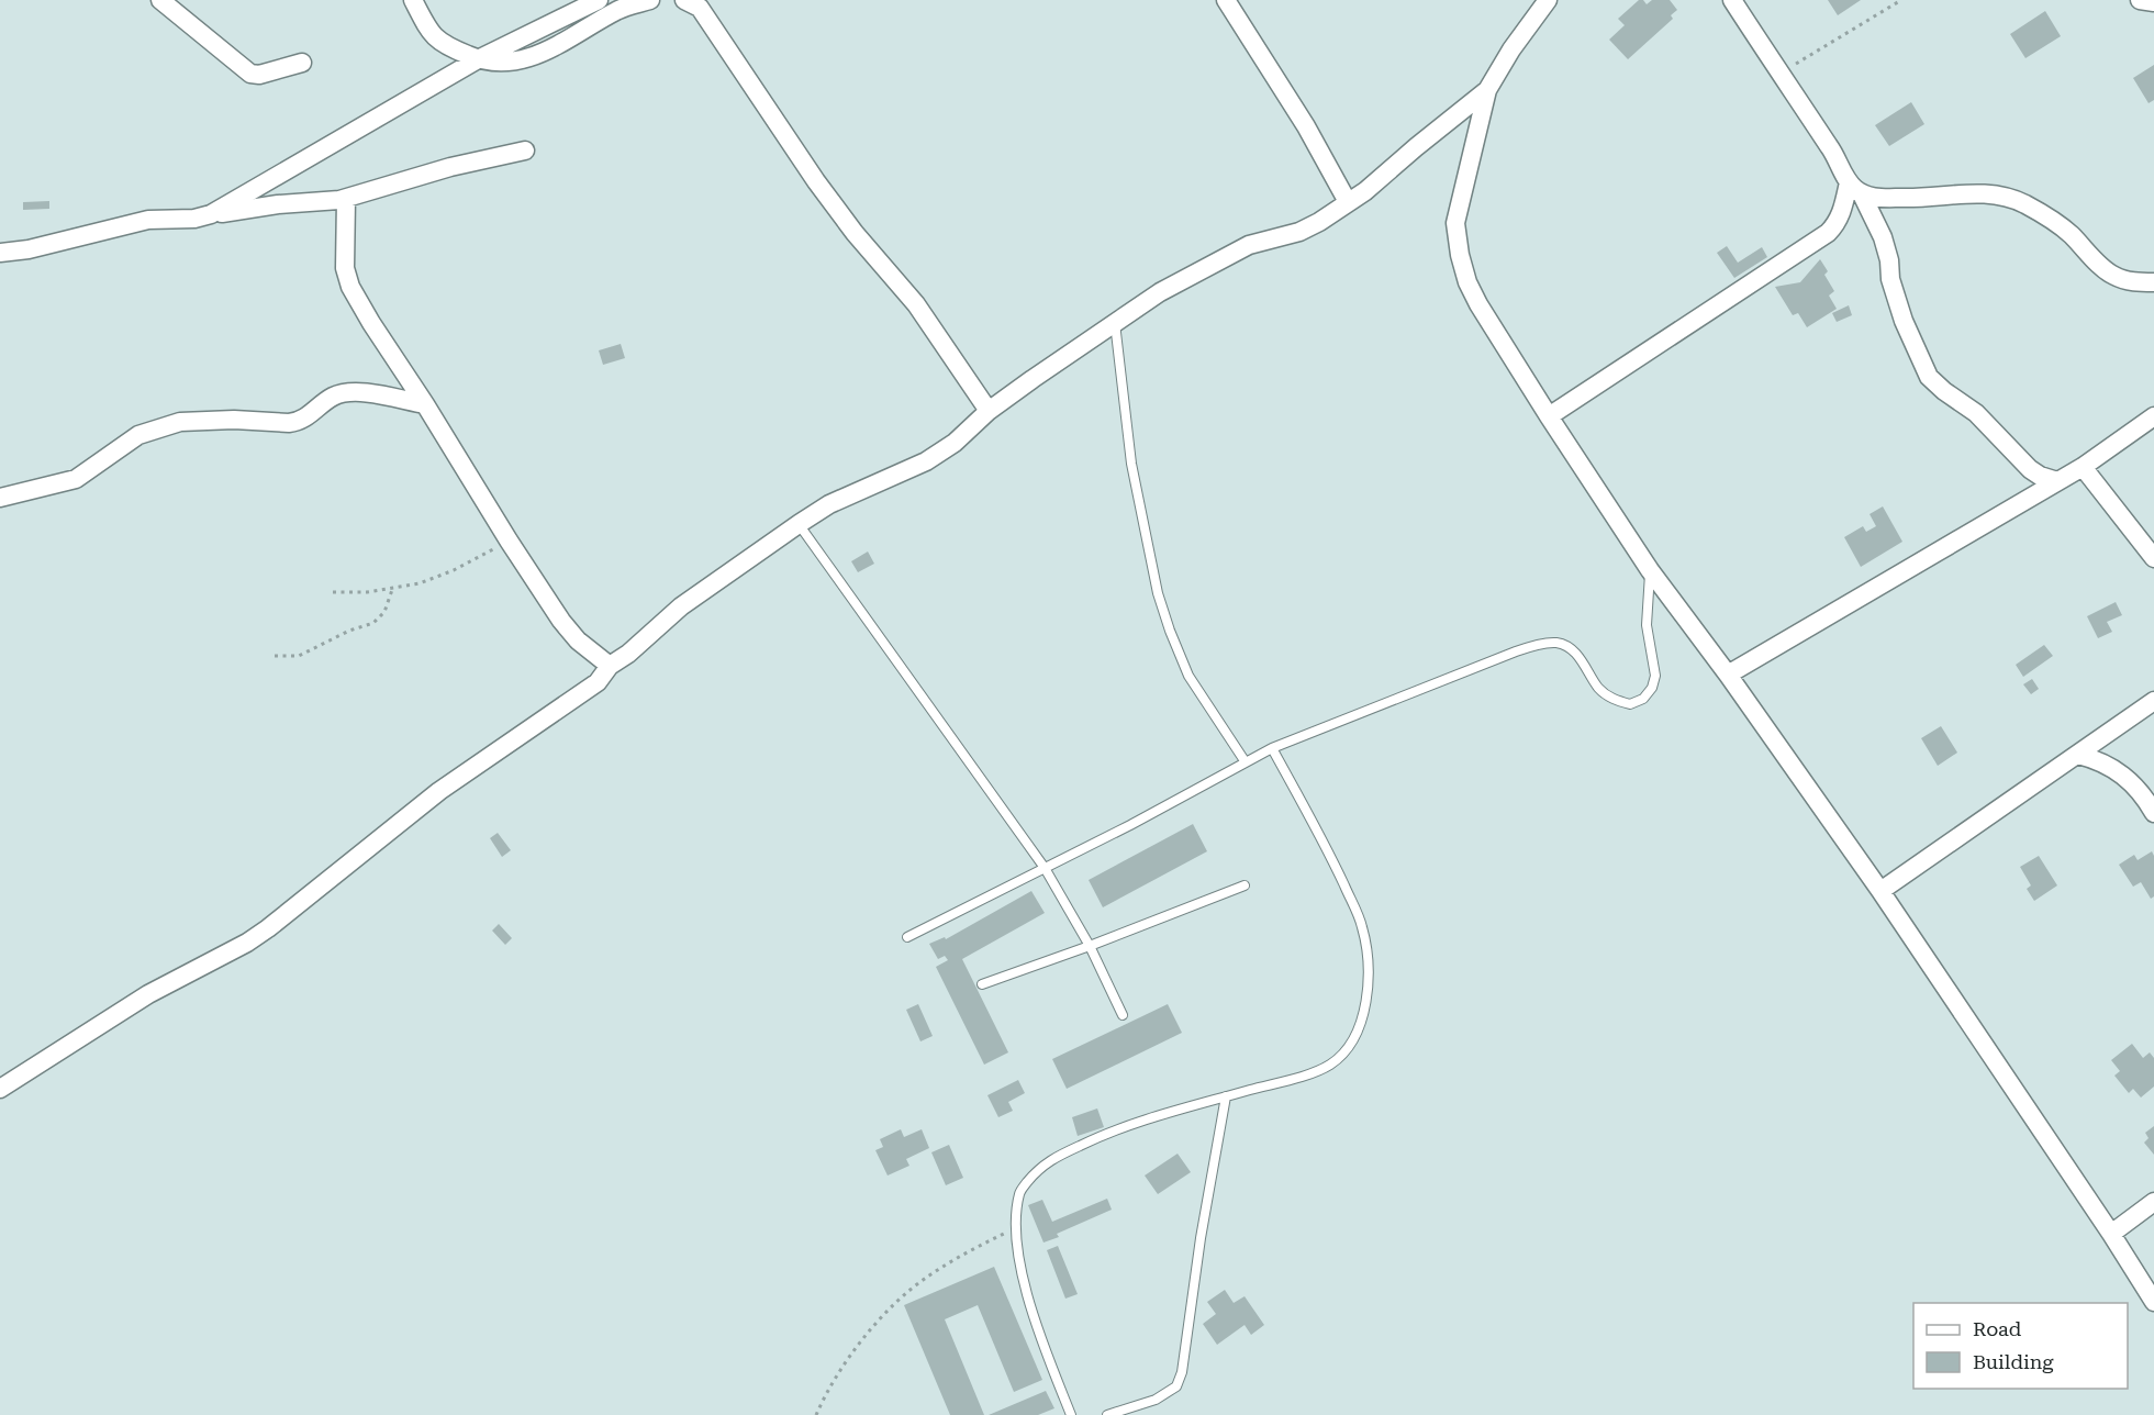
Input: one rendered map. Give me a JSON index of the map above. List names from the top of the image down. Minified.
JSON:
{"legend":["Road","Building"]}
